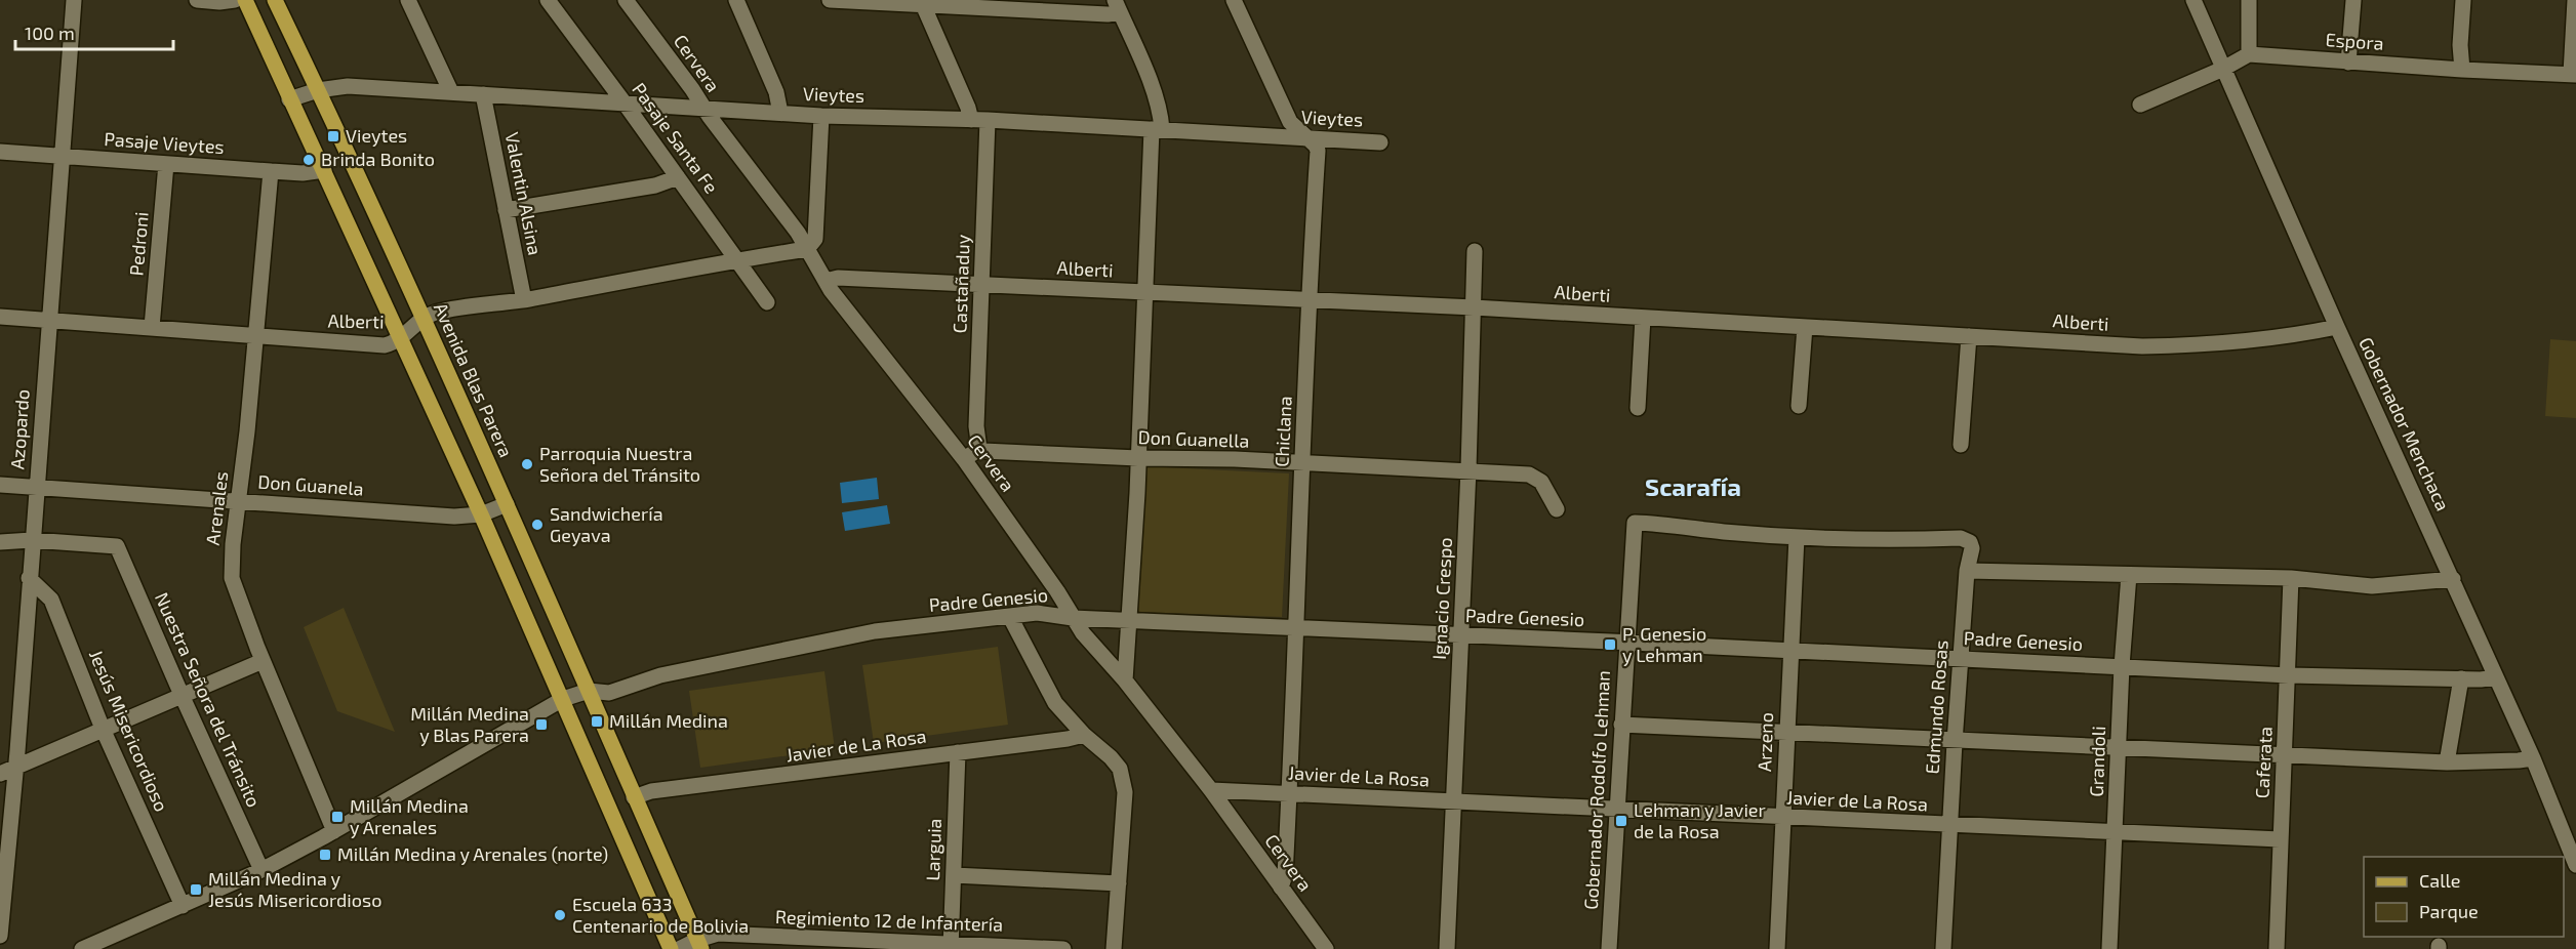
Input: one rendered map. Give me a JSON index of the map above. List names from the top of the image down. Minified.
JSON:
{"streets":{"main road":["Avenida Blas Parera"],"street":["Espora","Cervera","Vieytes","Pasaje Santa Fe","Pasaje Vieytes","Valentin Alsina","Pedroni","Alberti","Castañaduy","Gobernador Menchaca","Azopardo","Chiclana","Don Guanella","Don Guanela","Arenales","Ignacio Crespo","Padre Genesio","Nuestra Señora del Tránsito","Edmundo Rosas","Jesús Misericordioso","Arzeno","Javier de La Rosa","Grandoli","Caferata","Gobernador Rodolfo Lehman","Larguia","Regimiento 12 de Infantería"]},"crossings":[["Cervera","Vieytes"],["Cervera","Alberti"],["Cervera","Chiclana"],["Cervera","Padre Genesio"],["Cervera","Javier de La Rosa"],["Vieytes","Pasaje Santa Fe"],["Vieytes","Valentin Alsina"],["Vieytes","Castañaduy"],["Vieytes","Avenida Blas Parera"],["Vieytes","Chiclana"],["Pasaje Santa Fe","Alberti"],["Pasaje Vieytes","Pedroni"],["Pasaje Vieytes","Azopardo"],["Pasaje Vieytes","Arenales"],["Valentin Alsina","Alberti"],["Pedroni","Alberti"],["Alberti","Castañaduy"],["Alberti","Avenida Blas Parera"],["Alberti","Gobernador Menchaca"],["Alberti","Azopardo"],["Alberti","Chiclana"],["Alberti","Arenales"],["Alberti","Ignacio Crespo"],["Castañaduy","Don Guanella"],["Avenida Blas Parera","Don Guanela"],["Avenida Blas Parera","Padre Genesio"],["Avenida Blas Parera","Javier de La Rosa"],["Avenida Blas Parera","Regimiento 12 de Infantería"],["Gobernador Menchaca","Padre Genesio"],["Azopardo","Don Guanela"],["Azopardo","Nuestra Señora del Tránsito"],["Azopardo","Jesús Misericordioso"],["Chiclana","Don Guanella"],["Chiclana","Padre Genesio"],["Chiclana","Javier de La Rosa"],["Don Guanella","Ignacio Crespo"],["Don Guanela","Arenales"],["Arenales","Padre Genesio"],["Ignacio Crespo","Padre Genesio"],["Ignacio Crespo","Javier de La Rosa"],["Padre Genesio","Nuestra Señora del Tránsito"],["Padre Genesio","Edmundo Rosas"],["Padre Genesio","Jesús Misericordioso"],["Padre Genesio","Arzeno"],["Padre Genesio","Grandoli"],["Padre Genesio","Caferata"],["Padre Genesio","Gobernador Rodolfo Lehman"],["Edmundo Rosas","Arzeno"],["Edmundo Rosas","Javier de La Rosa"],["Edmundo Rosas","Gobernador Rodolfo Lehman"],["Arzeno","Javier de La Rosa"],["Arzeno","Gobernador Rodolfo Lehman"],["Javier de La Rosa","Grandoli"],["Javier de La Rosa","Caferata"],["Javier de La Rosa","Gobernador Rodolfo Lehman"],["Javier de La Rosa","Larguia"],["Larguia","Regimiento 12 de Infantería"]],"districts":["Scarafía"],"places":{"transit":["Vieytes","P. Genesio y Lehman","Millán Medina","Millán Medina y Blas Parera","Millán Medina y Arenales","Lehman y Javier de la Rosa","Millán Medina y Arenales (norte)","Millán Medina y Jesús Misericordioso"],"other":["Brinda Bonito","Parroquia Nuestra Señora del Tránsito","Sandwichería Geyava","Escuela 633 Centenario de Bolivia"]},"legend":["Calle","Parque"],"scale_bar":"100 m"}
